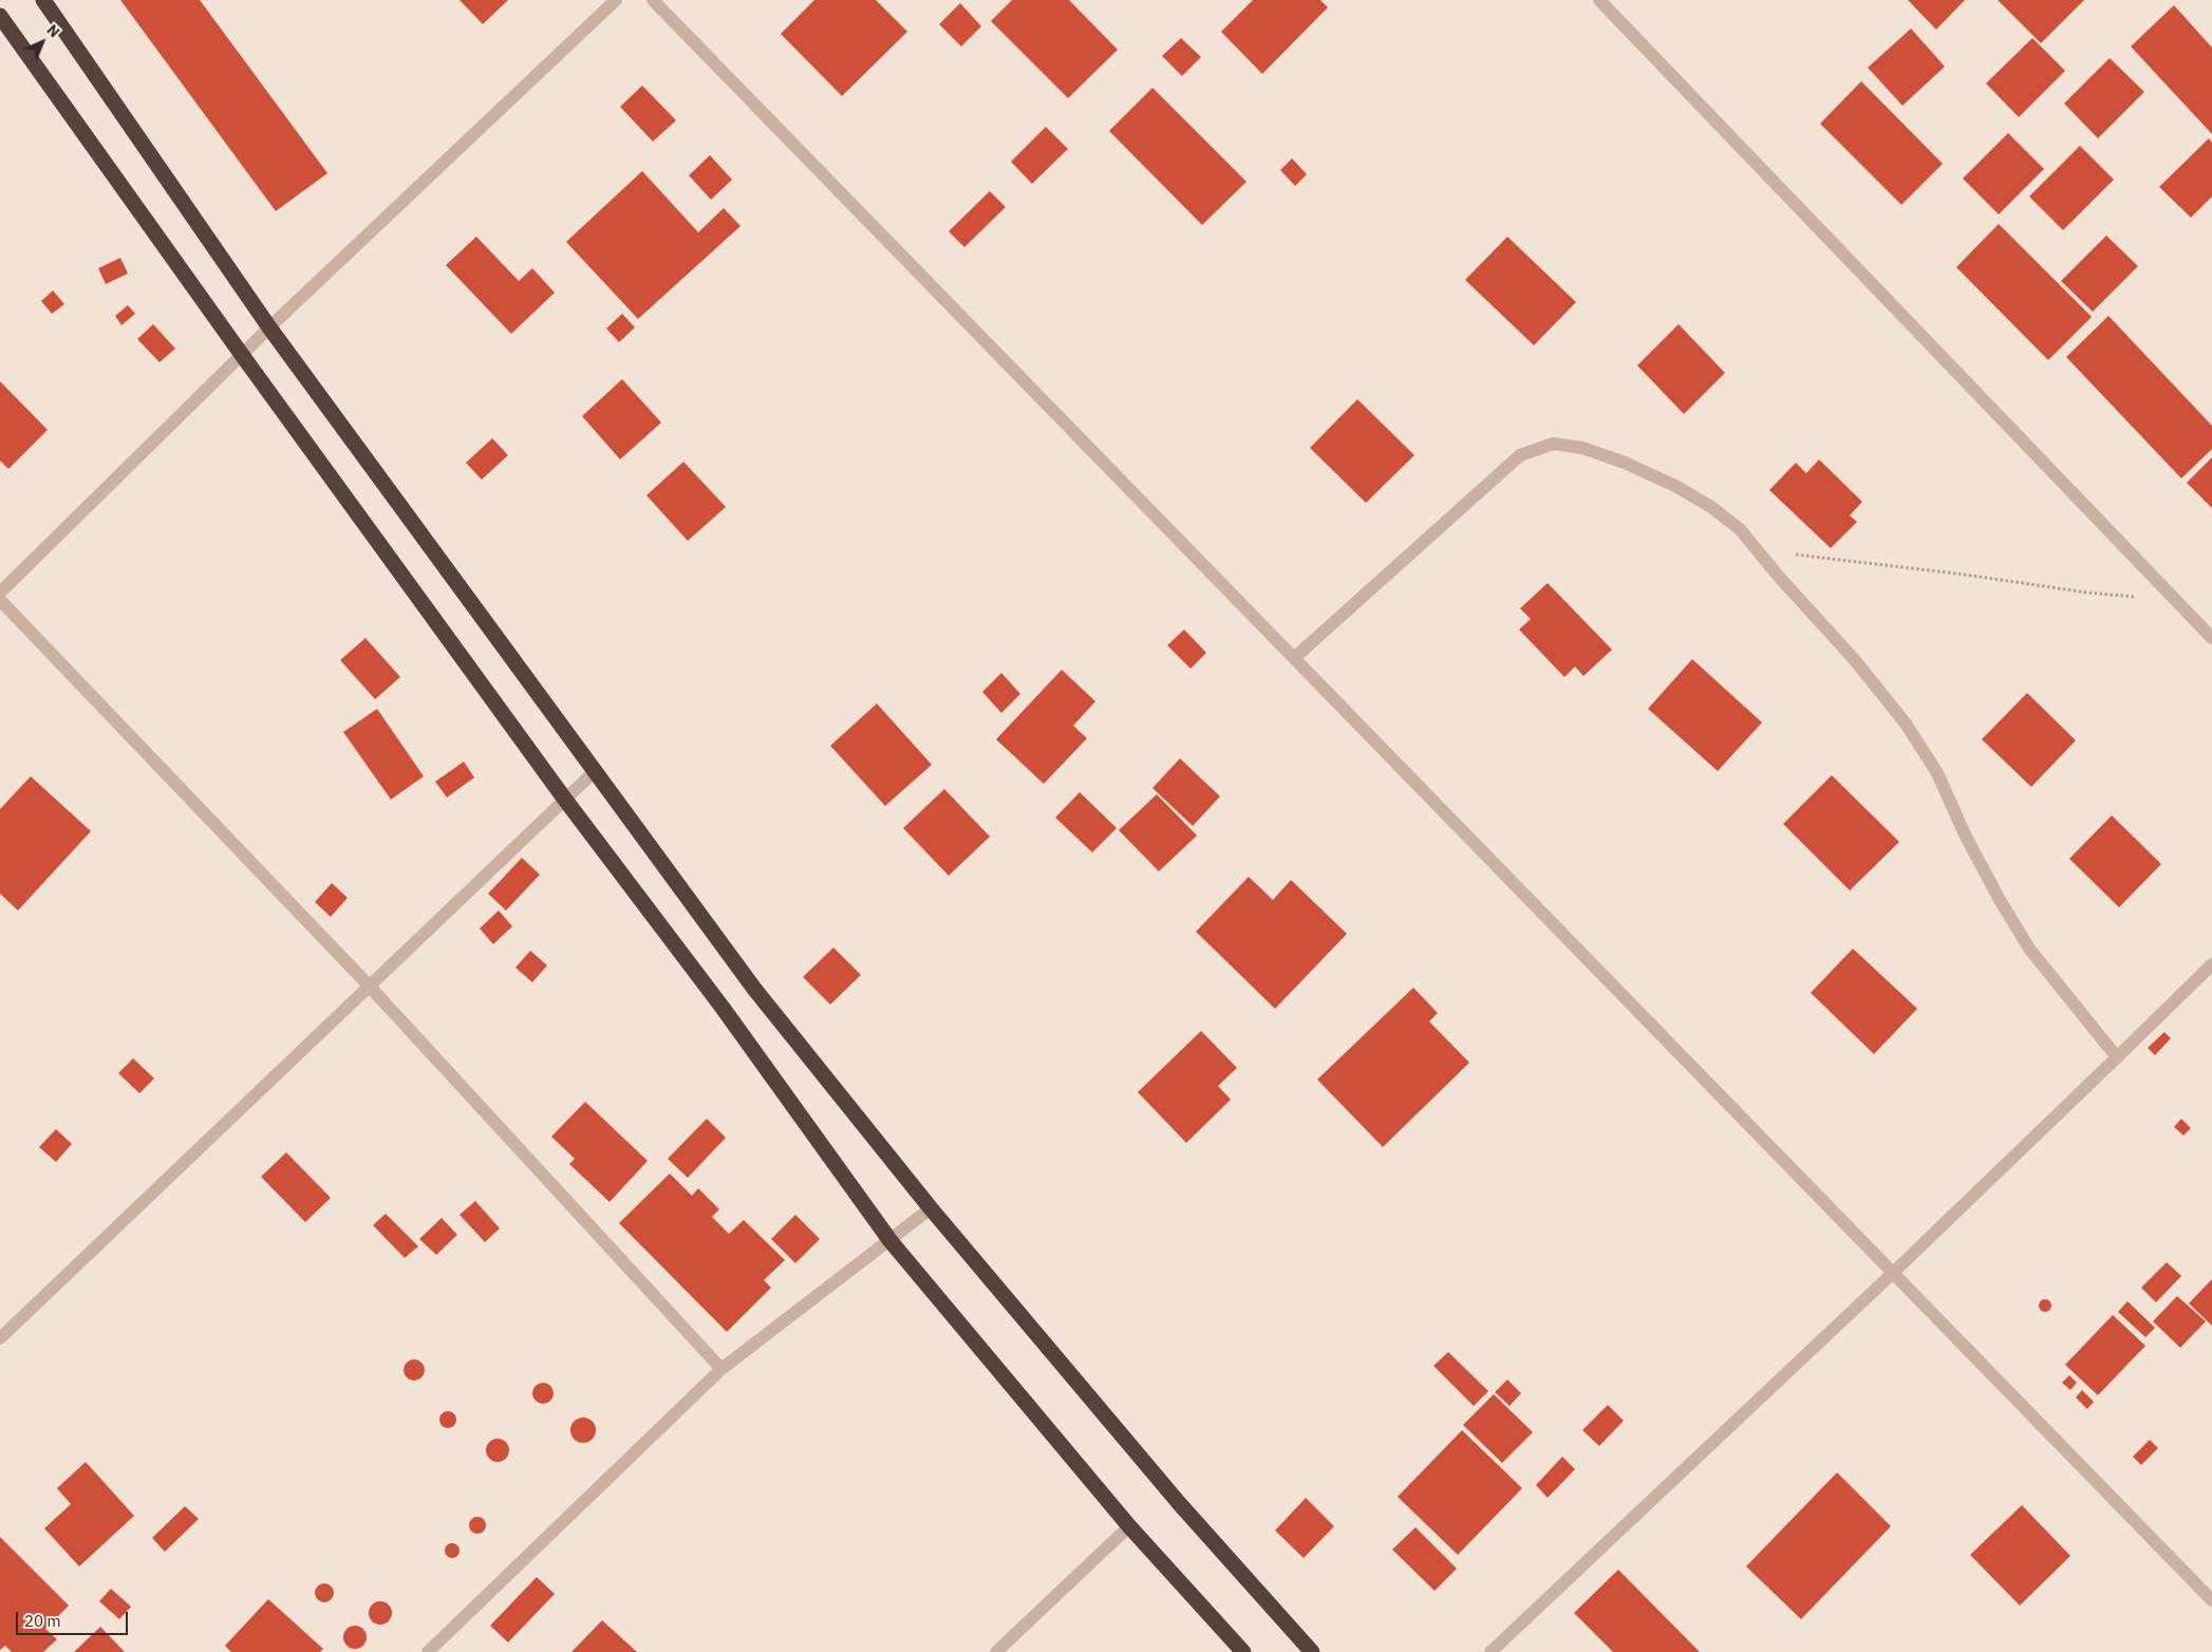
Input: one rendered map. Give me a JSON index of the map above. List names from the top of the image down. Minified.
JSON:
{"scale_bar":"20 m","north":"top right"}
